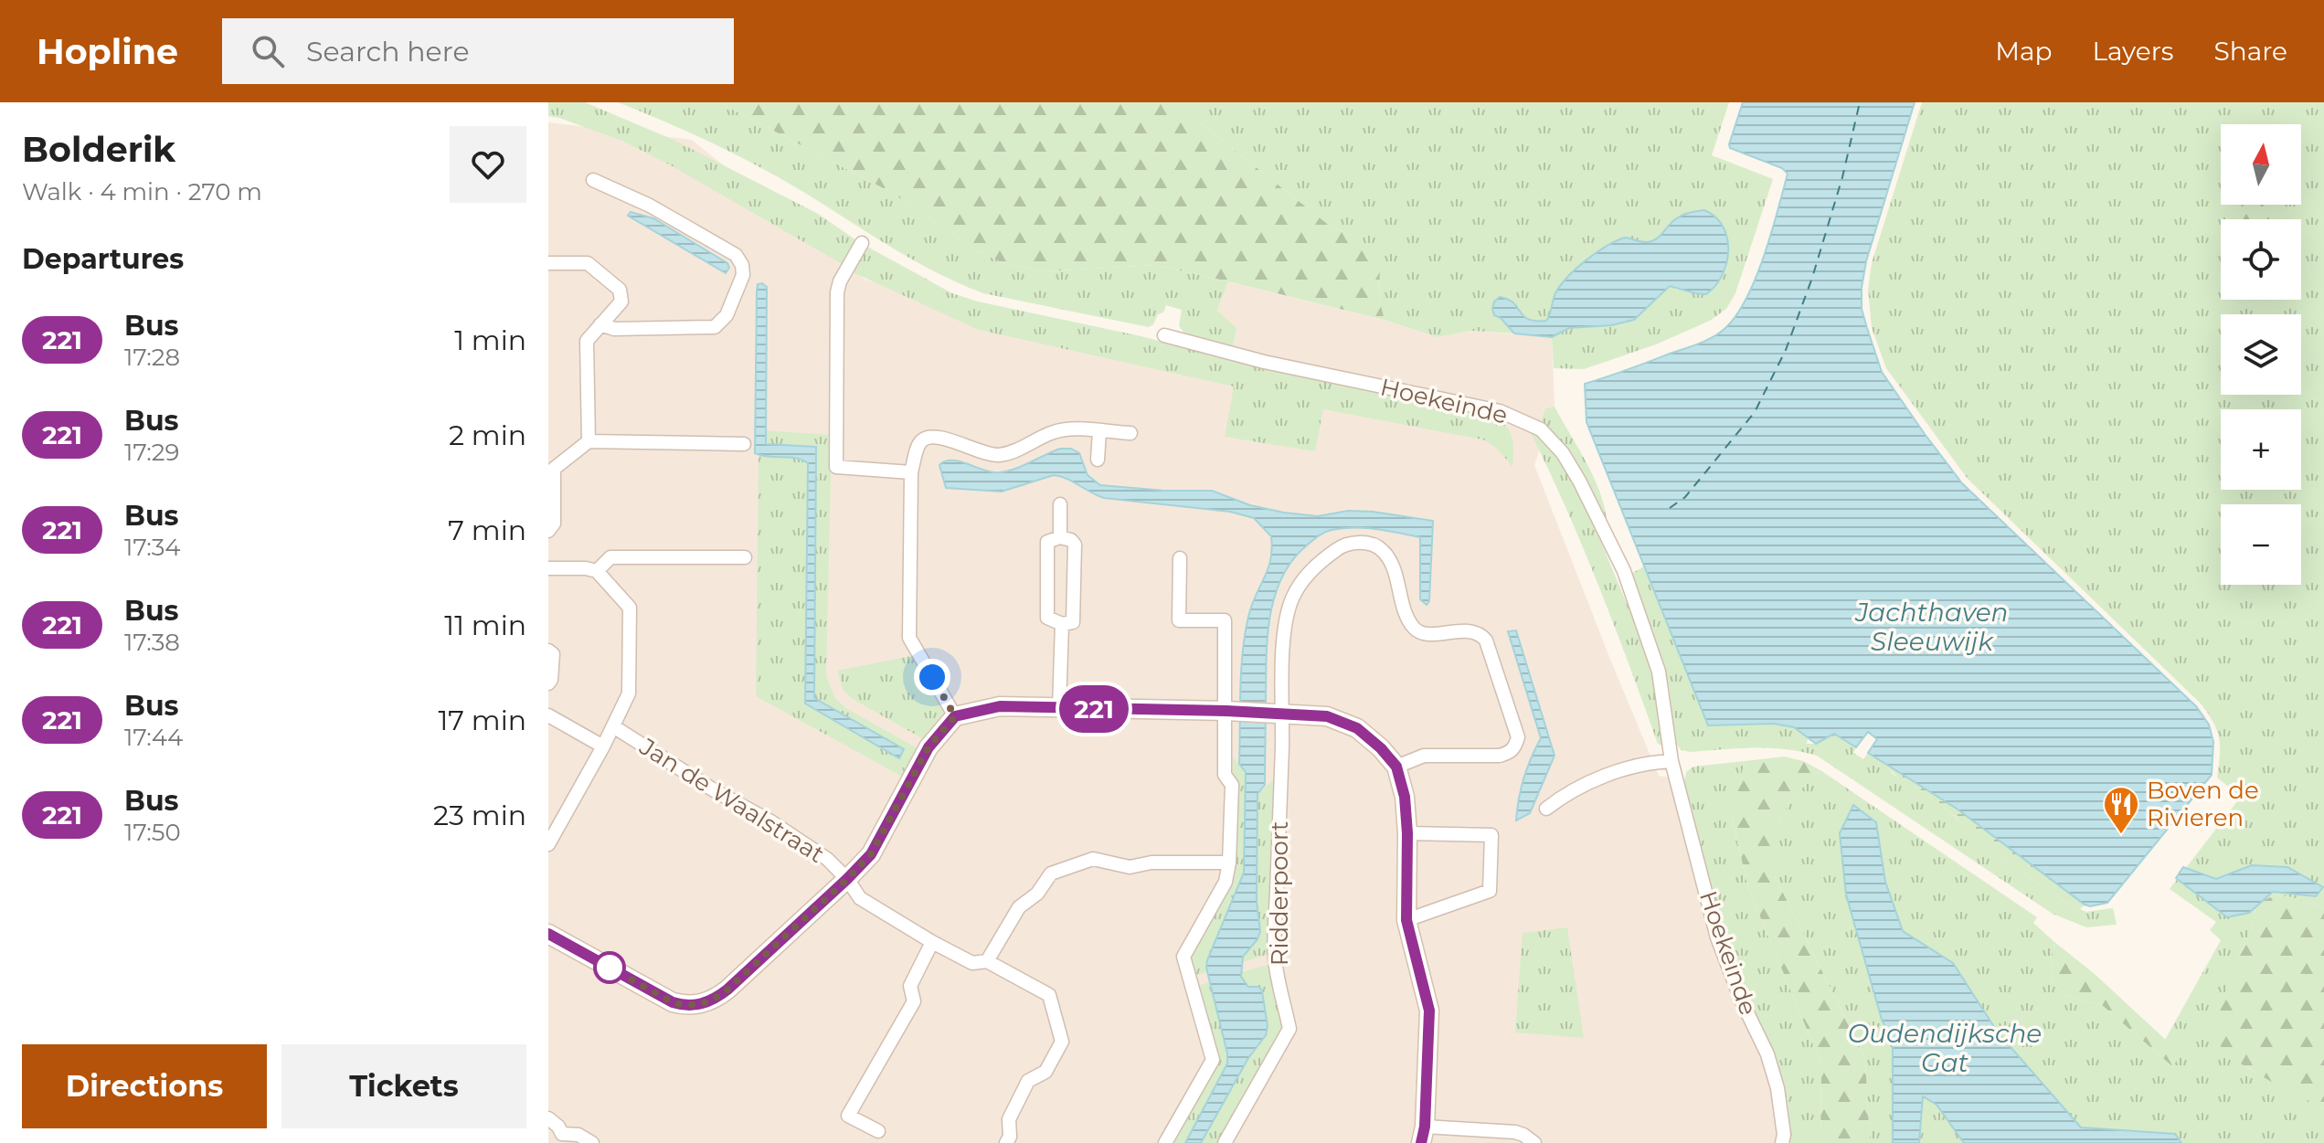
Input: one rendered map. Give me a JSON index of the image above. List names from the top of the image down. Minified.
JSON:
{"streets":{"street":["Hoekeinde","Jan de Waalstraat","Ridderpoort"]},"water":["Jachthaven Sleeuwijk","Oudendijksche Gat"],"places":{"restaurant":["Boven de Rivieren"]},"lines":["bus line 221"],"north":"top","page":{"header":"Hopline","search":"Search here","nav":["Map","Layers","Share"],"heading":[["Bolderik","Walk · 4 min · 270 m"],"Departures"],"on_map":"221","map_buttons":["+","−"],"list":[{"mark":"221","name":"Bus","note":"17:28","value":"1 min"},{"mark":"221","name":"Bus","note":"17:29","value":"2 min"},{"mark":"221","name":"Bus","note":"17:34","value":"7 min"},{"mark":"221","name":"Bus","note":"17:38","value":"11 min"},{"mark":"221","name":"Bus","note":"17:44","value":"17 min"},{"mark":"221","name":"Bus","note":"17:50","value":"23 min"}],"buttons":["Directions","Tickets"]}}
